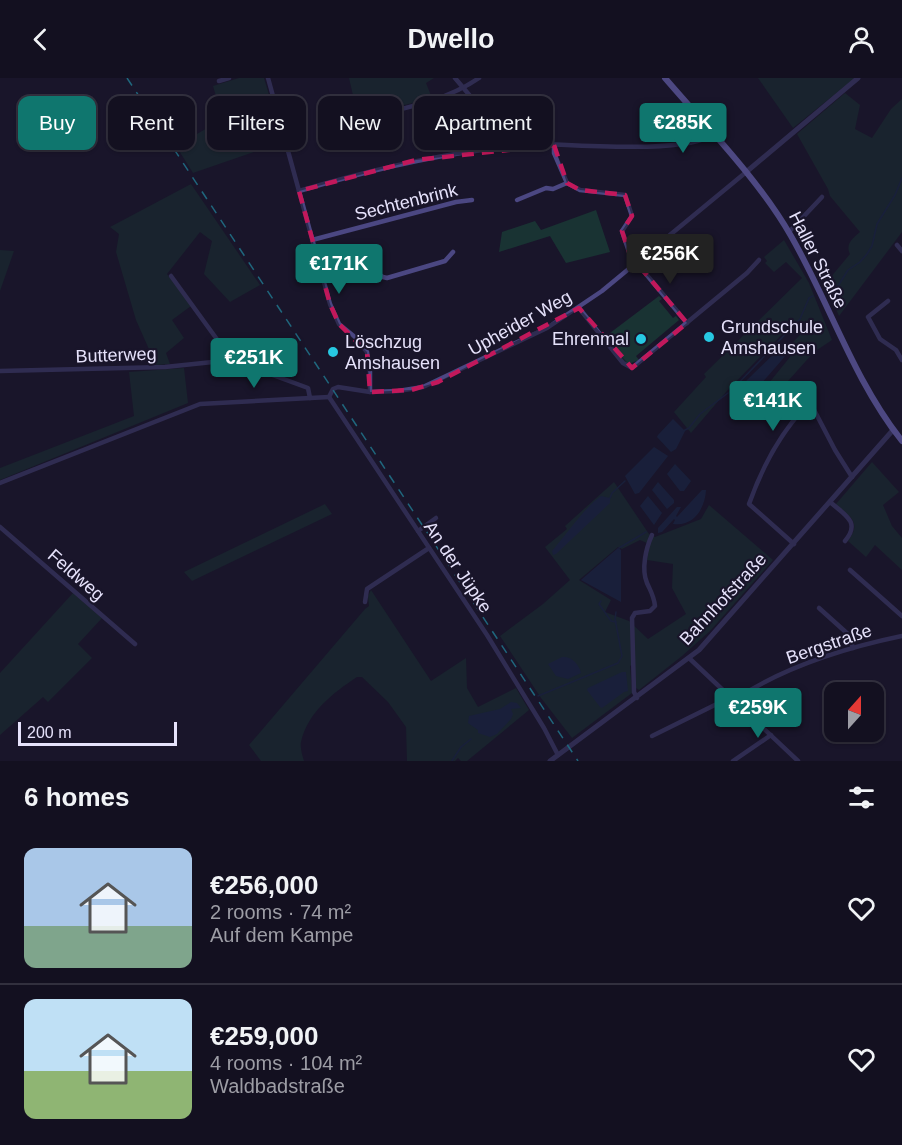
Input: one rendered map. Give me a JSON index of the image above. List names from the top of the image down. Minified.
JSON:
{"streets":{"main road":["Haller Straße"],"street":["Sechtenbrink","Upheider Weg","Butterweg","An der Jüpke","Feldweg","Bahnhofstraße","Bergstraße"]},"crossings":[["Haller Straße","Upheider Weg"],["Haller Straße","Bahnhofstraße"],["Upheider Weg","Butterweg"],["Upheider Weg","An der Jüpke"],["An der Jüpke","Bahnhofstraße"]],"places":["Grundschule Amshausen","Ehrenmal","Löschzug Amshausen"],"scale_bar":"200 m","north":"top","page":{"header":"Dwello","chip":["Buy","Rent","Filters","New","Apartment"],"price":["€285K","€256K","€171K","€251K","€141K","€259K"],"scale":"200 m","heading":"6 homes","list":[{"name":"€256,000","note":"2 rooms · 74 m² · Auf dem Kampe"},{"name":"€259,000","note":"4 rooms · 104 m² · Waldbadstraße"}]}}
